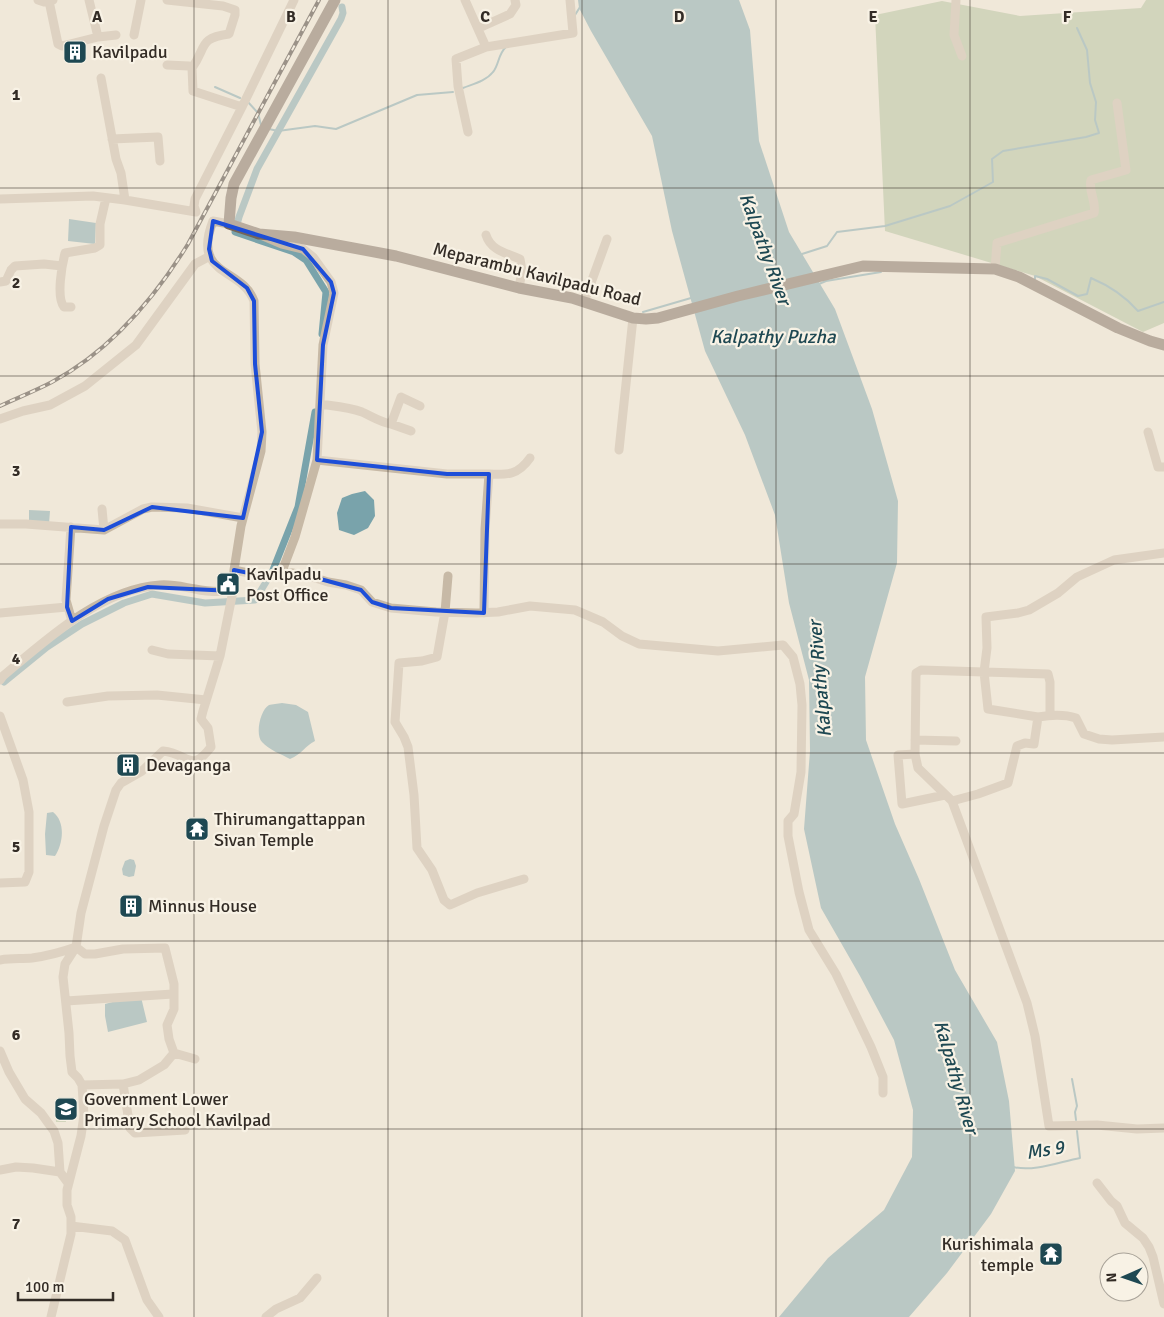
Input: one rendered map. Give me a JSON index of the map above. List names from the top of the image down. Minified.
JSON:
{"streets":{"main road":["Meparambu Kavilpadu Road"]},"water":["Kalpathy River","Kalpathy Puzha","Ms 9"],"places":{"building":["Kavilpadu","Devaganga","Minnus House"],"public building":["Kavilpadu Post Office"],"temple":["Thirumangattappan Sivan Temple","Kurishimala temple"],"school or university":["Government Lower Primary School Kavilpad"]},"scale_bar":"100 m","north":"left","grid":{"columns":["A","B","C","D","E","F"],"rows":["1","2","3","4","5","6","7"]}}
